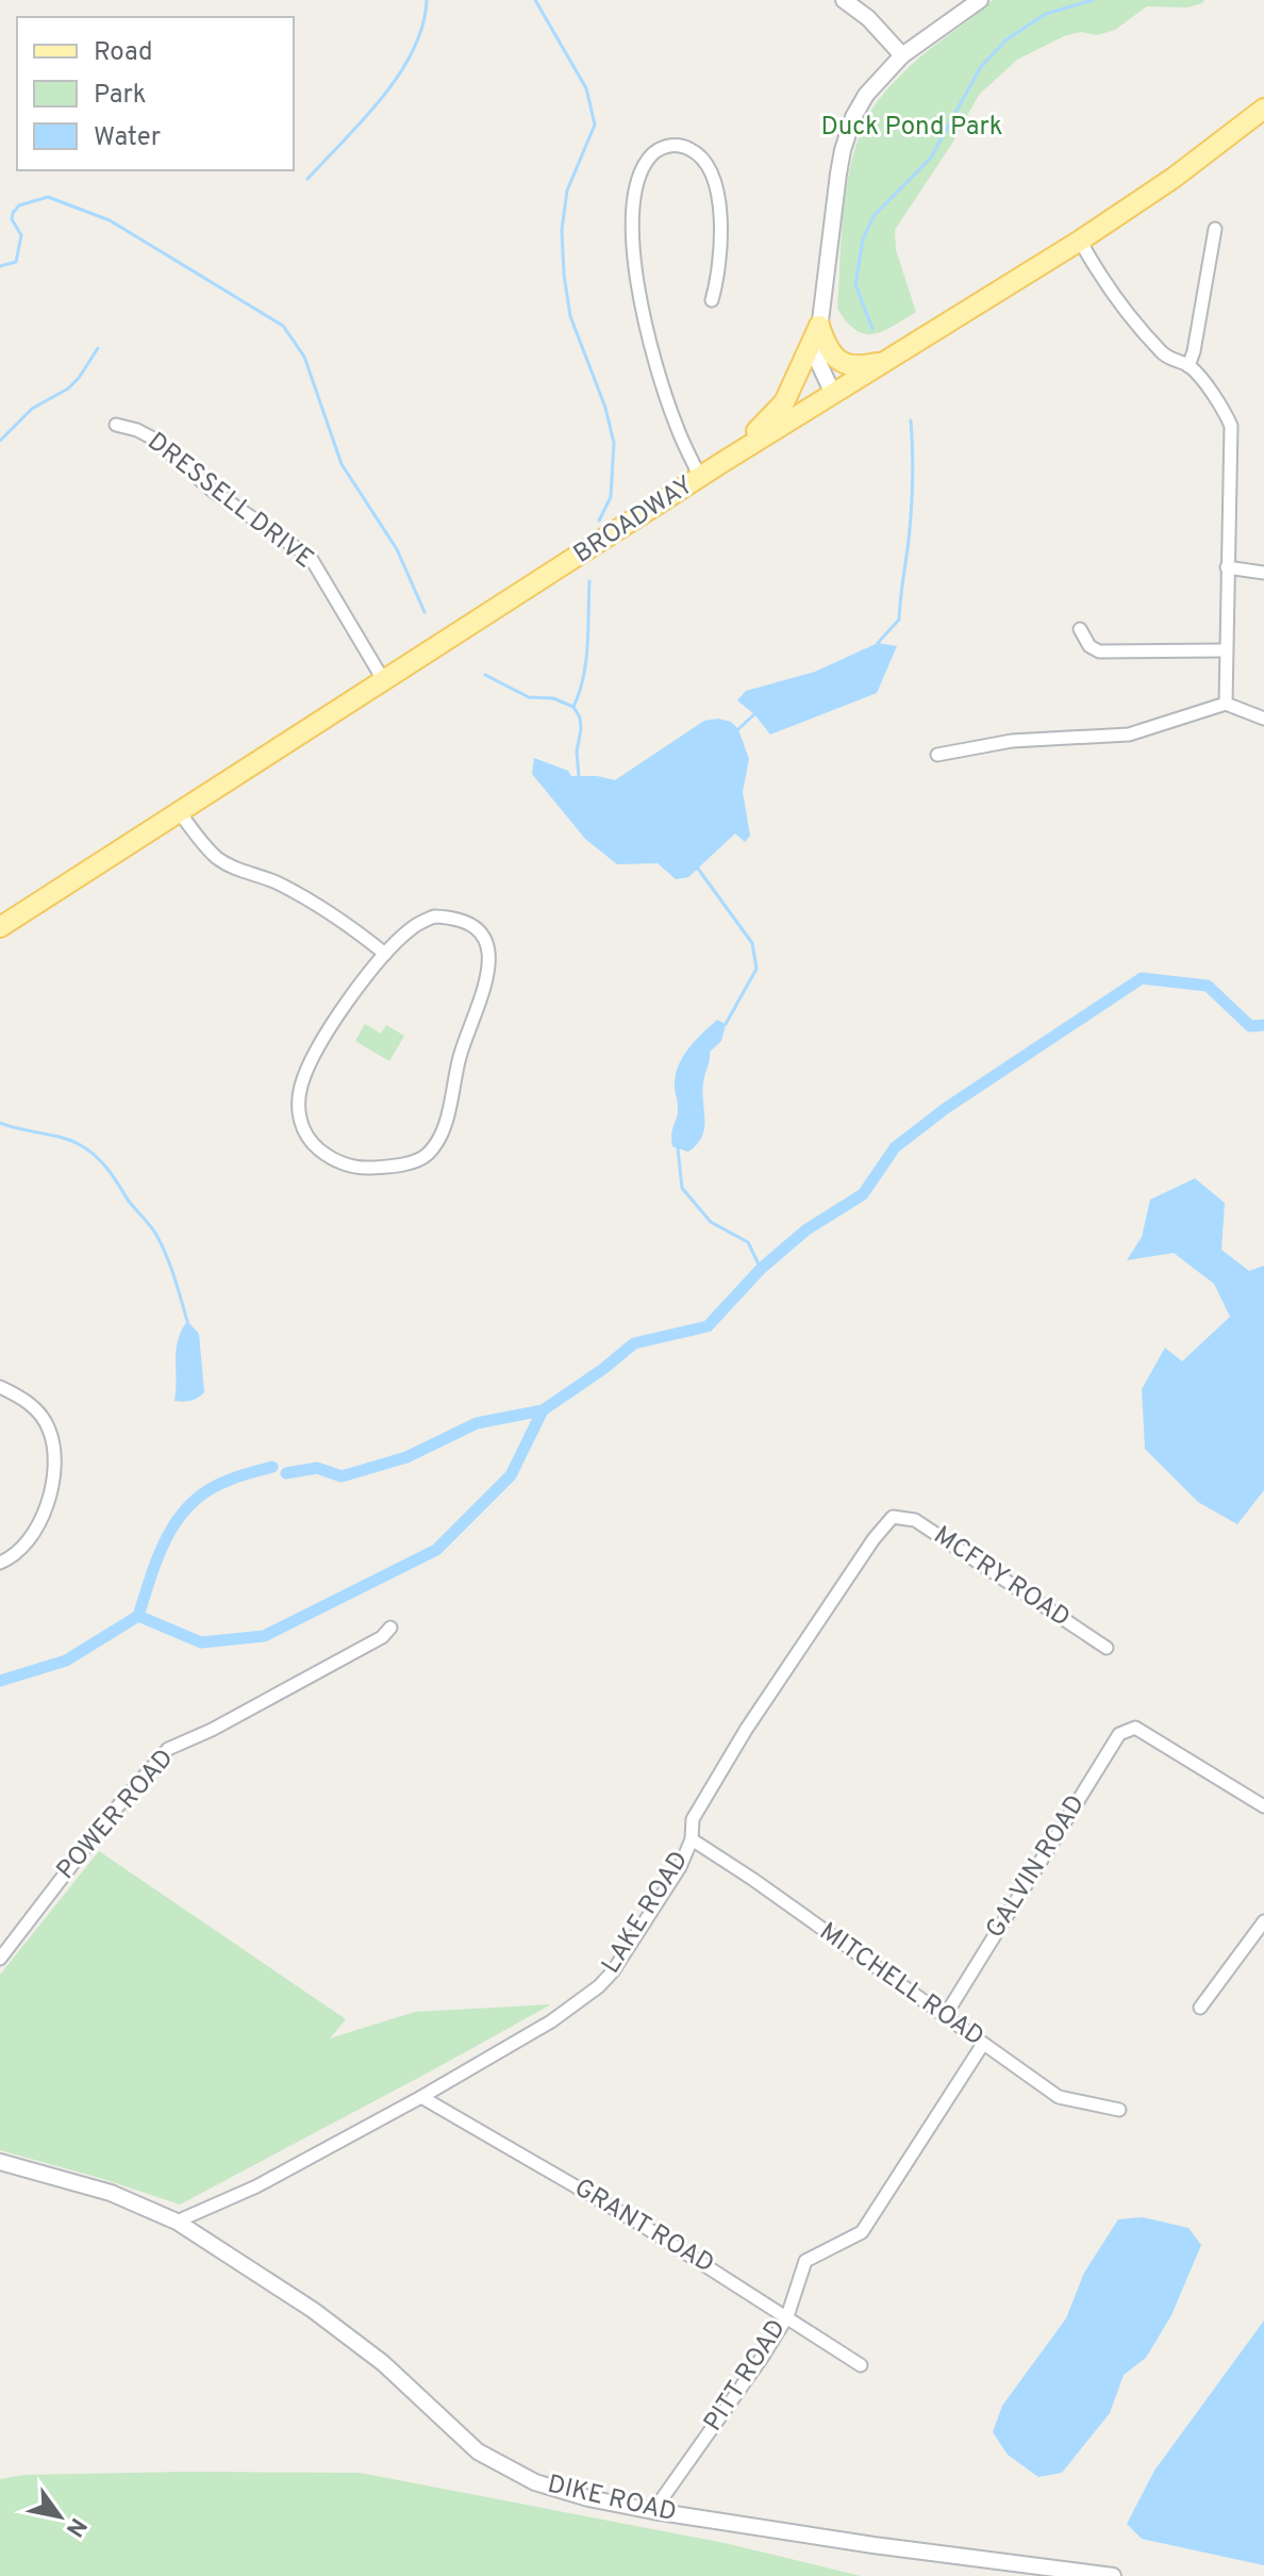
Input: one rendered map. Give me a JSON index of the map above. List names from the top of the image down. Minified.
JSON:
{"streets":{"main road":["BROADWAY"],"street":["DRESSELL DRIVE","MCFRY ROAD","POWER ROAD","GALVIN ROAD","LAKE ROAD","MITCHELL ROAD","GRANT ROAD","PITT ROAD","DIKE ROAD"]},"crossings":[["DRESSELL DRIVE","BROADWAY"],["MCFRY ROAD","LAKE ROAD"],["GALVIN ROAD","MITCHELL ROAD"],["LAKE ROAD","MITCHELL ROAD"],["LAKE ROAD","GRANT ROAD"],["LAKE ROAD","DIKE ROAD"],["MITCHELL ROAD","PITT ROAD"],["GRANT ROAD","PITT ROAD"],["PITT ROAD","DIKE ROAD"]],"parks":["Duck Pond Park"],"legend":["Road","Park","Water"],"north":"bottom right"}
